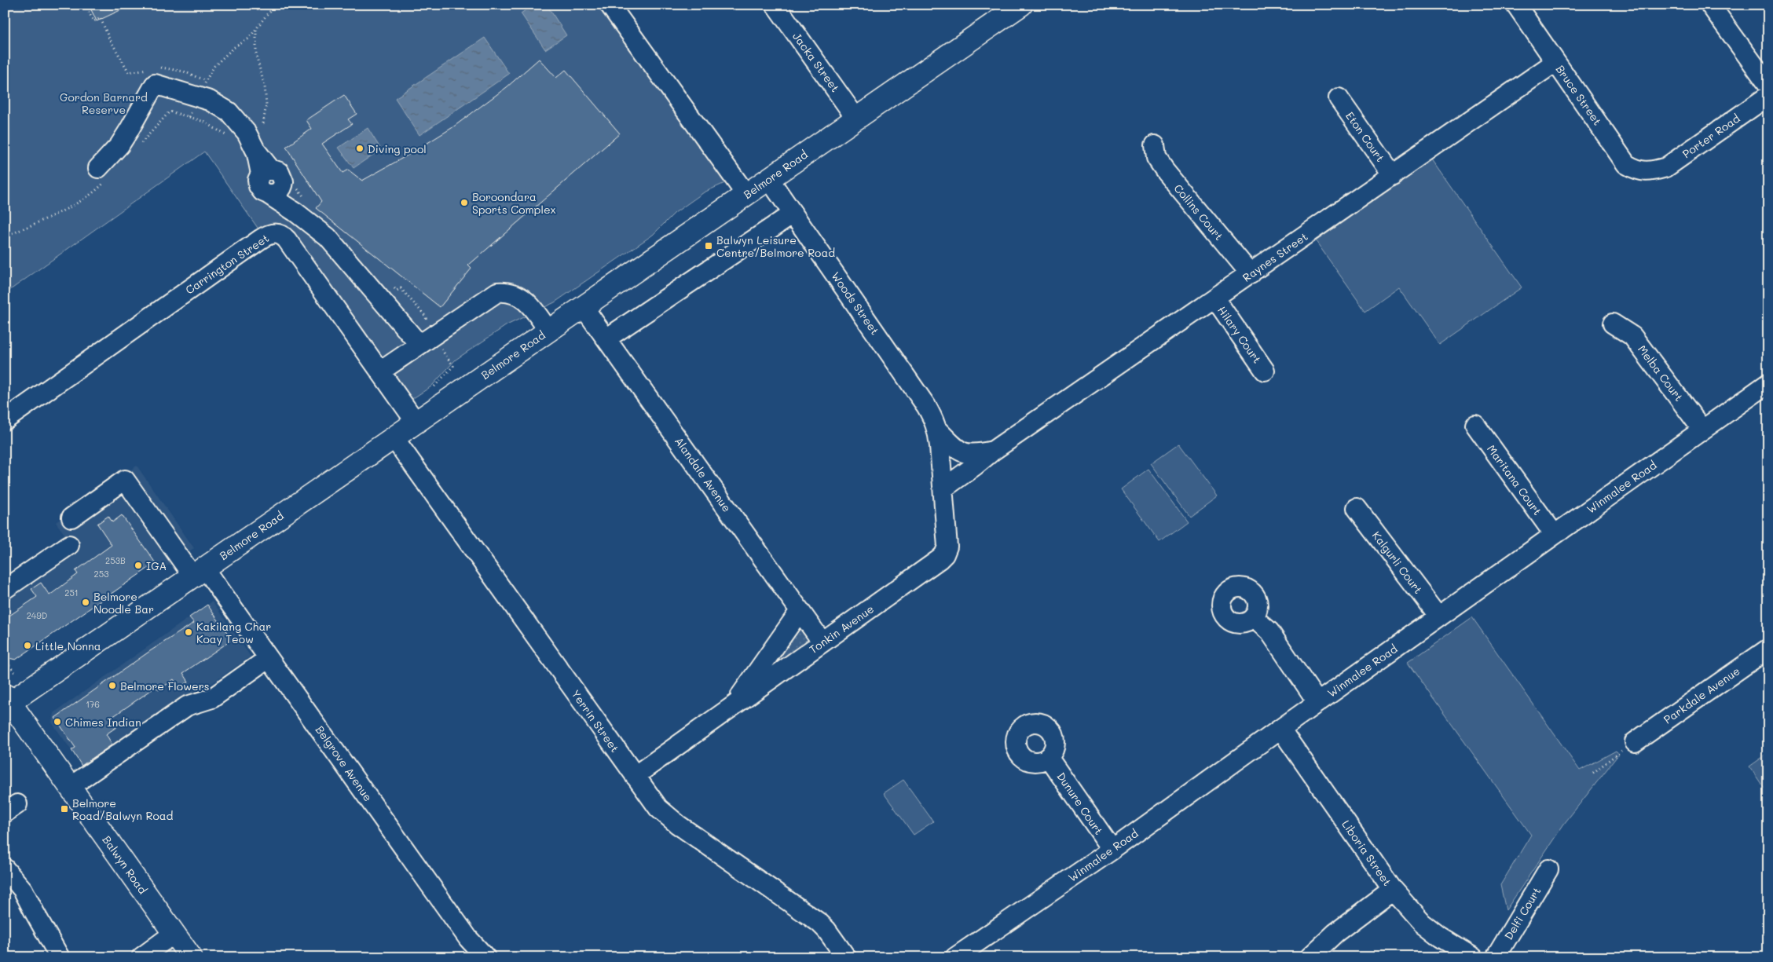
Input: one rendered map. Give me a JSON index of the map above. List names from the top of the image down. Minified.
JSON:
{"streets":{"main road":["Belmore Road","Balwyn Road"],"street":["Jacka Street","Bruce Street","Porter Road","Eton Court","Collins Court","Raynes Street","Carrington Street","Woods Street","Hilary Court","Melba Court","Alandale Avenue","Maritana Court","Winmalee Road","Kalgurli Court","Tonkin Avenue","Parkdale Avenue","Yerrin Street","Belgrove Avenue","Dunure Court","Liboria Street","Delfi Court"]},"crossings":[["Jacka Street","Belmore Road"],["Bruce Street","Porter Road"],["Bruce Street","Raynes Street"],["Eton Court","Raynes Street"],["Belmore Road","Carrington Street"],["Belmore Road","Woods Street"],["Belmore Road","Alandale Avenue"],["Belmore Road","Yerrin Street"],["Belmore Road","Belgrove Avenue"],["Belmore Road","Balwyn Road"],["Collins Court","Raynes Street"],["Raynes Street","Woods Street"],["Raynes Street","Hilary Court"],["Raynes Street","Tonkin Avenue"],["Woods Street","Tonkin Avenue"],["Melba Court","Winmalee Road"],["Alandale Avenue","Tonkin Avenue"],["Maritana Court","Winmalee Road"],["Winmalee Road","Kalgurli Court"],["Winmalee Road","Dunure Court"],["Winmalee Road","Liboria Street"],["Tonkin Avenue","Yerrin Street"]],"parks":["Gordon Barnard Reserve"],"places":{"other":["Diving pool","Boroondara Sports Complex","IGA","Belmore Noodle Bar","Kakilang Char Koay Teow","Little Nonna","Belmore Flowers","Chimes Indian"],"transit":["Balwyn Leisure Centre/Belmore Road","Belmore Road/Balwyn Road"]},"house_numbers":["253B","253","251","249D","176"]}
